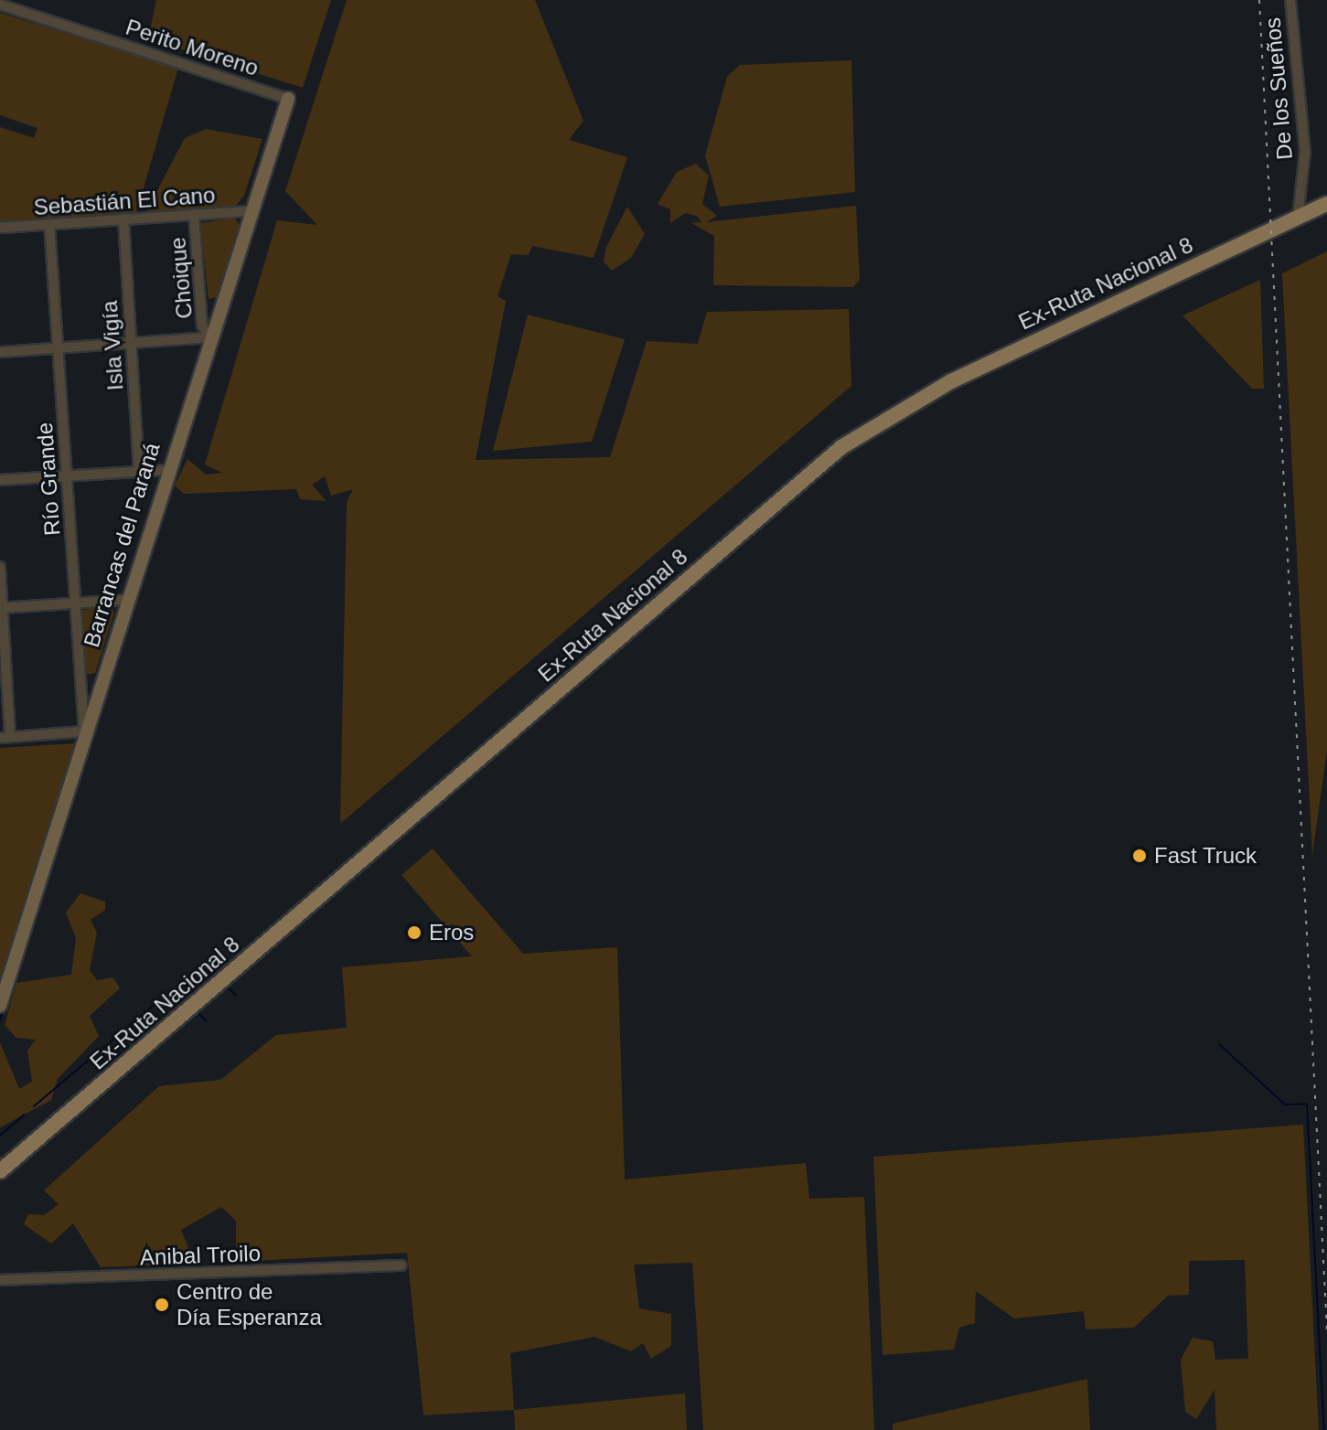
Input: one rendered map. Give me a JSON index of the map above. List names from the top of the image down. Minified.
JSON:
{"streets":{"main road":["Ex-Ruta Nacional 8"],"street":["Perito Moreno","De los Sueños","Sebastián El Cano","Choique","Isla Vigía","Río Grande","Barrancas del Paraná","Anibal Troilo"]},"crossings":[["Perito Moreno","Barrancas del Paraná"],["De los Sueños","Ex-Ruta Nacional 8"],["Sebastián El Cano","Choique"],["Sebastián El Cano","Isla Vigía"],["Sebastián El Cano","Río Grande"],["Sebastián El Cano","Barrancas del Paraná"],["Choique","Barrancas del Paraná"],["Río Grande","Barrancas del Paraná"]],"places":["Fast Truck","Eros","Centro de Día Esperanza"]}
